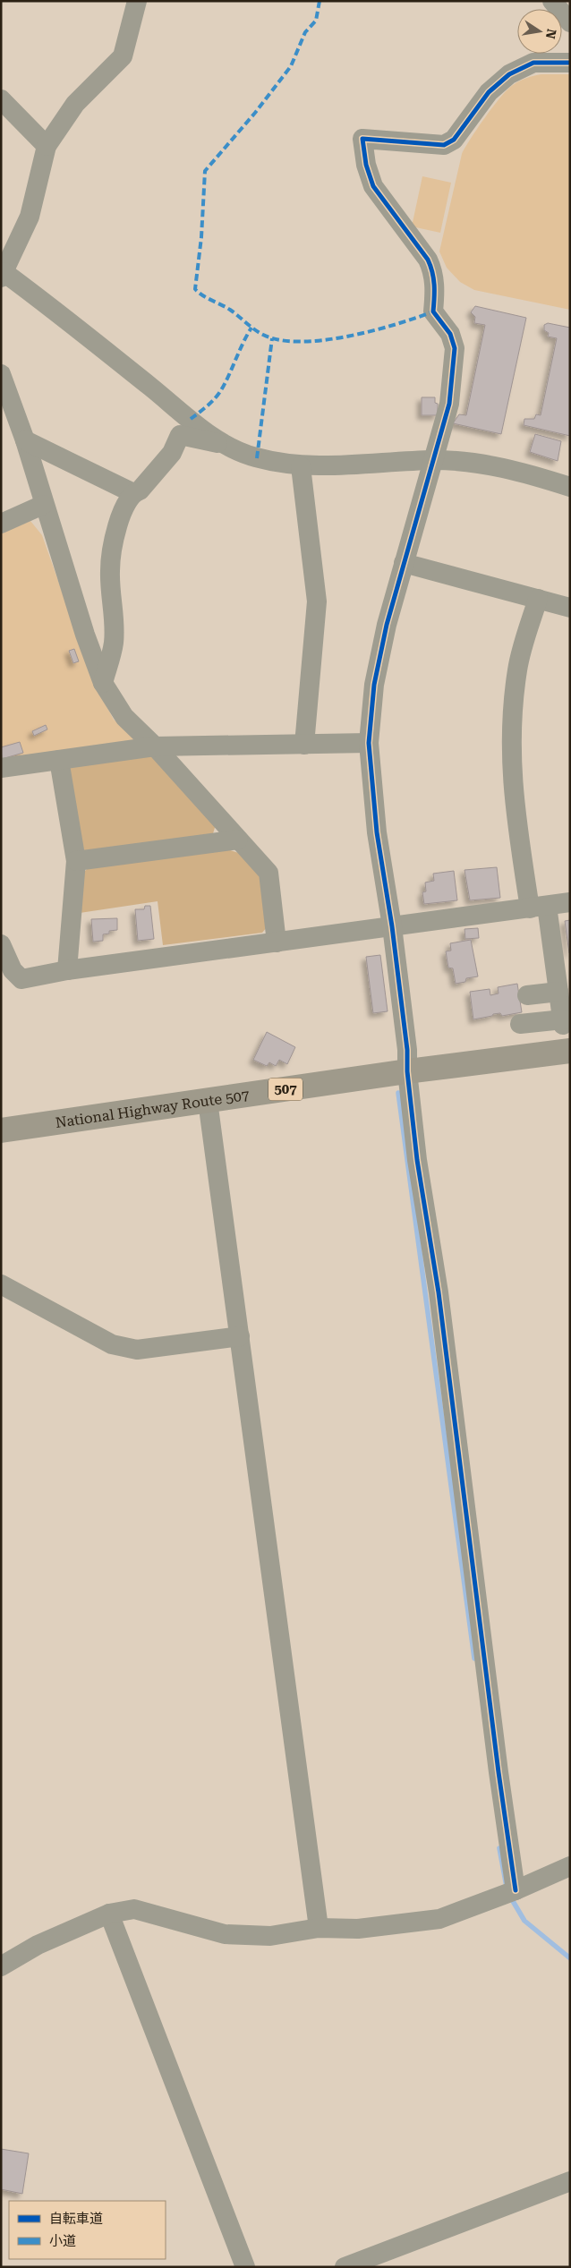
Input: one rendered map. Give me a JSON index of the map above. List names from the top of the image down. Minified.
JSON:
{"streets":{"highway":["507","National Highway Route 507"]},"legend":["自転車道","小道"],"north":"right"}
